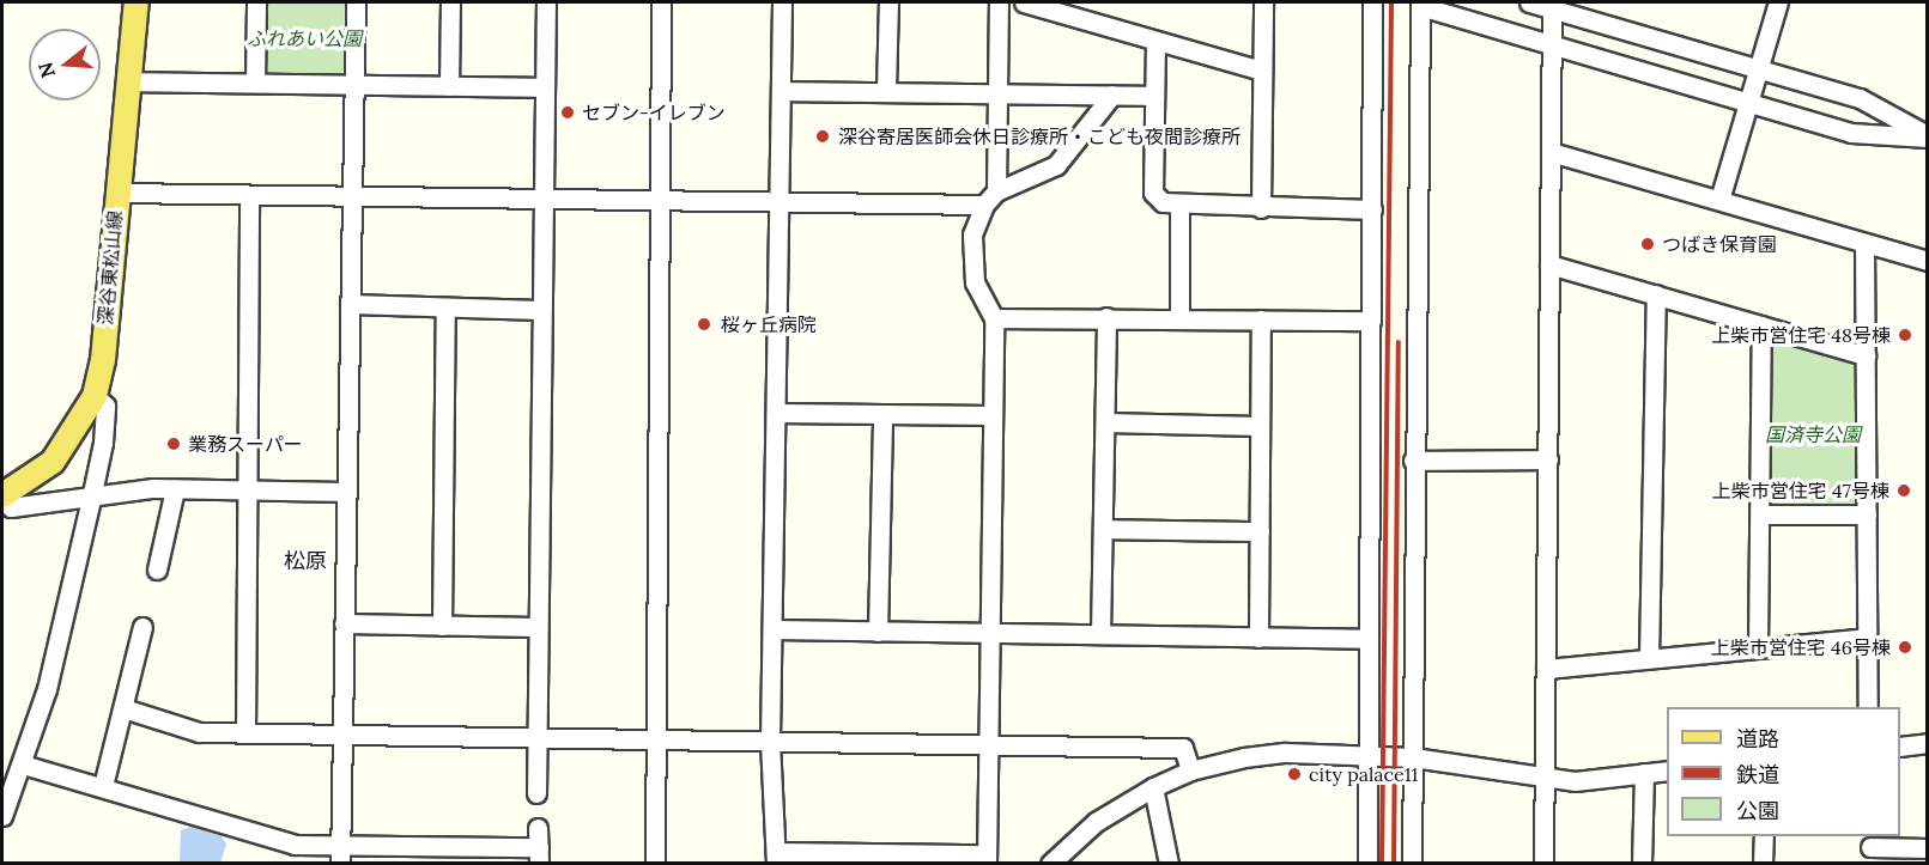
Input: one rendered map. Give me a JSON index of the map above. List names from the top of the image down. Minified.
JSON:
{"streets":{"main road":["深谷東松山線"]},"districts":["松原"],"parks":["ふれあい公園","国済寺公園"],"places":["セブン-イレブン","深谷寄居医師会休日診療所・こども夜間診療所","つばき保育園","桜ヶ丘病院","上柴市営住宅 48号棟","業務スーパー","上柴市営住宅 47号棟","上柴市営住宅 46号棟","city palace11"],"legend":["道路","鉄道","公園"],"north":"left"}
